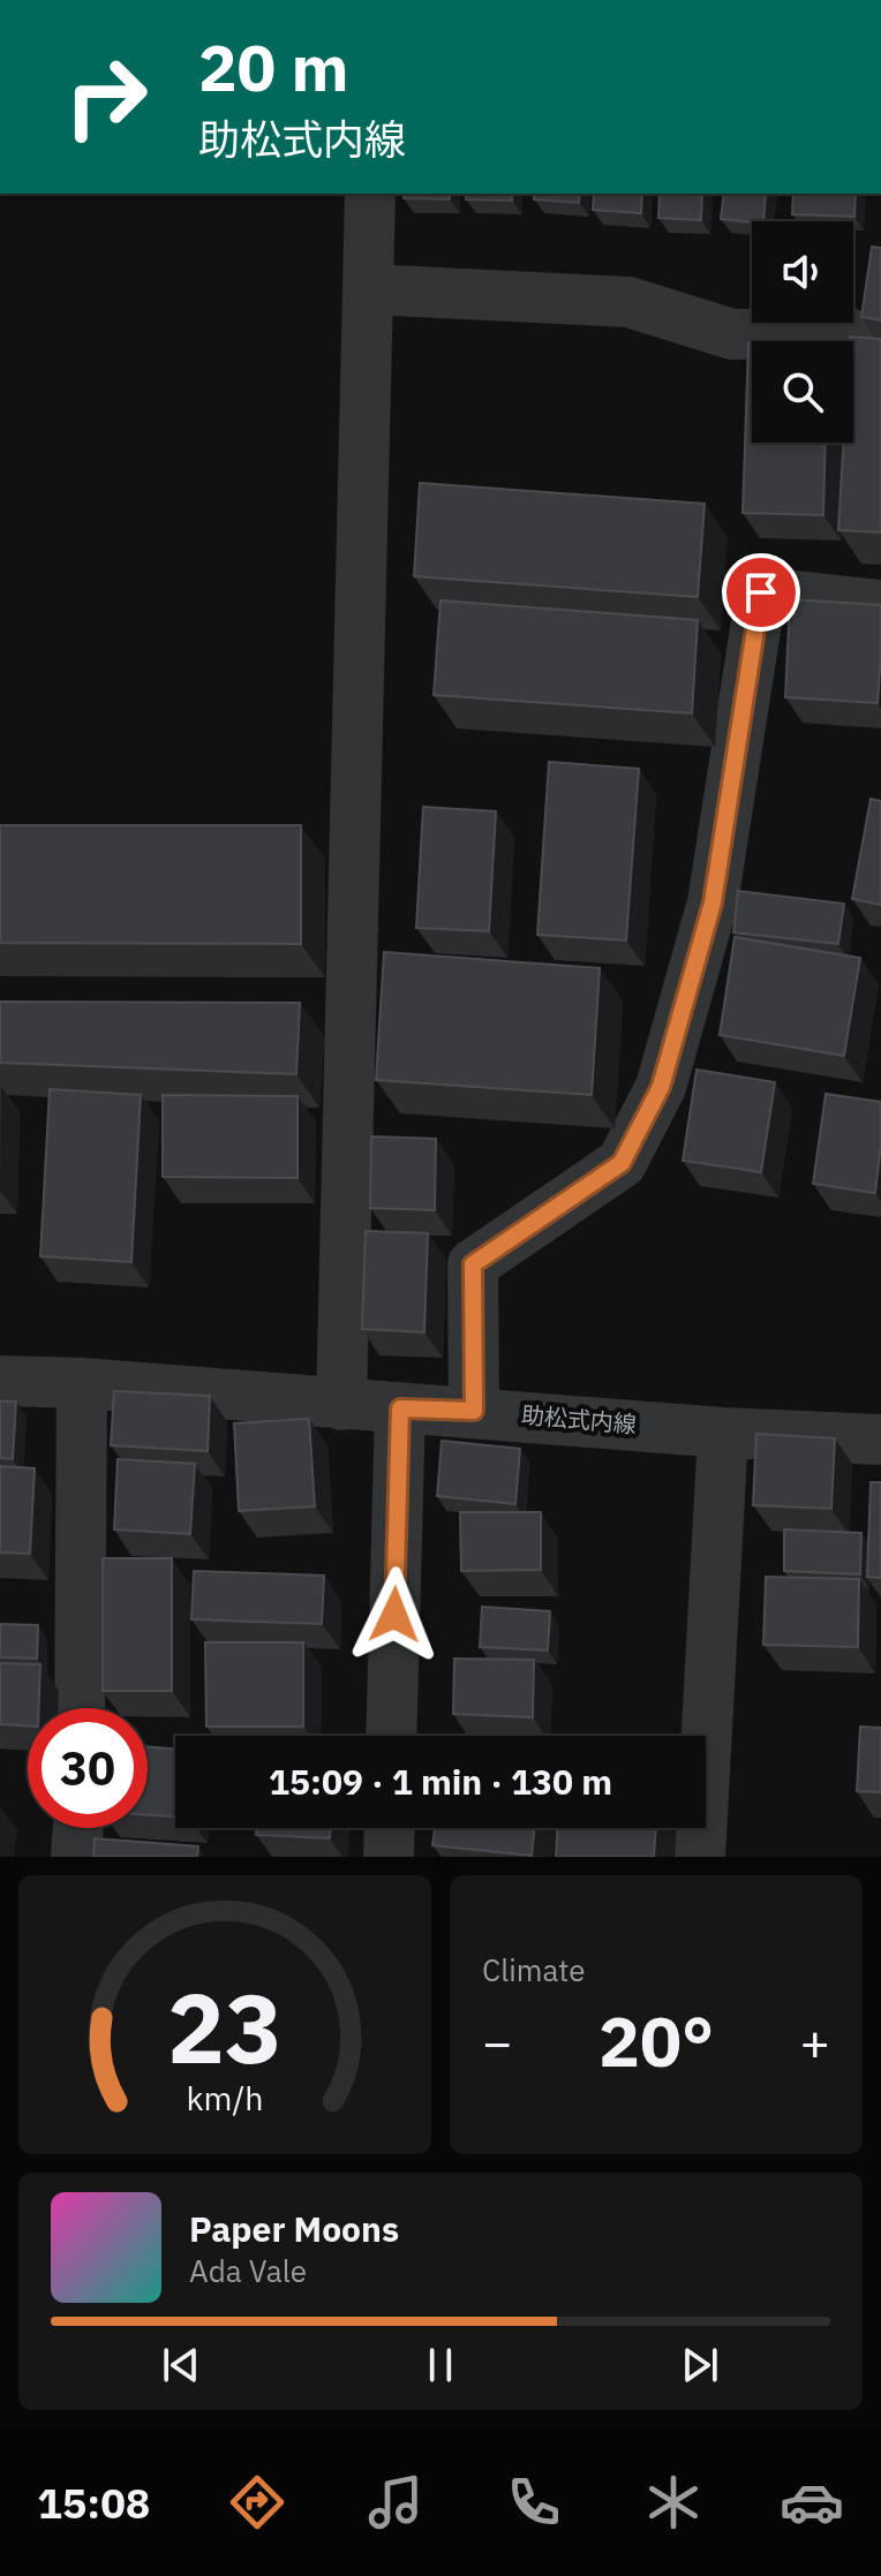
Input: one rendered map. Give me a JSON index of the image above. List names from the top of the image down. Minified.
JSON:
{"streets":{"street":["助松式内線"]},"page":{"turn":["20 m","助松式内線"],"limit":"30","trip":"15:09 · 1 min · 130 m","tile":"Climate","heat":["−","20°","+"],"song":["Paper Moons","Ada Vale"],"tabs":"15:08","gauge":["23","km/h"]}}
